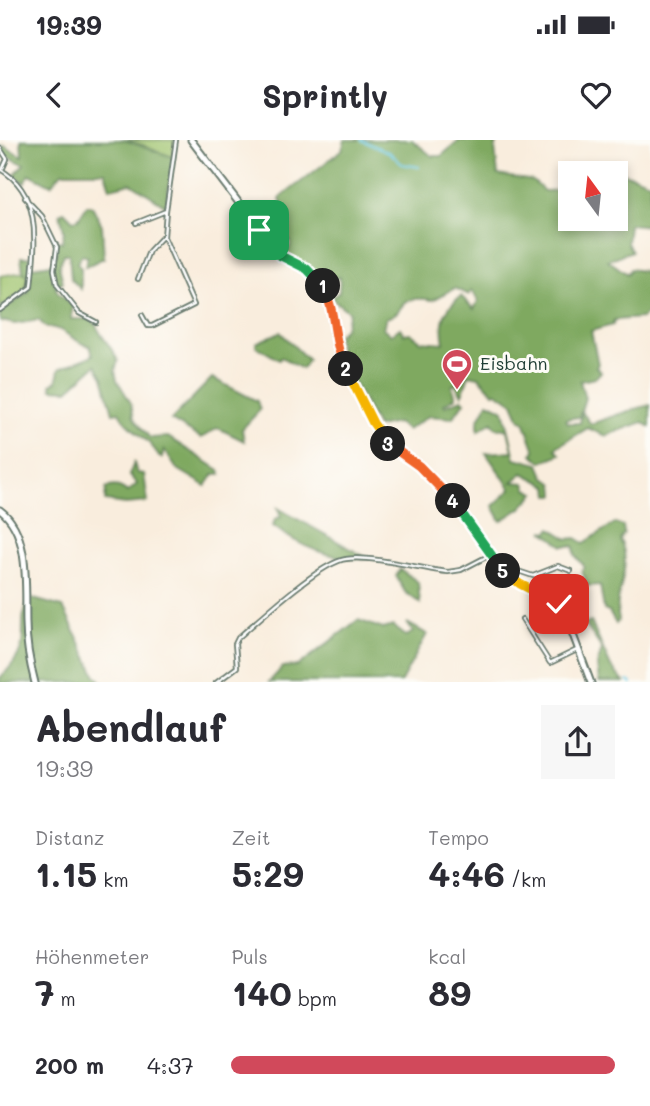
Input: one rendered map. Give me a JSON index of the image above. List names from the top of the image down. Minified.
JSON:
{"places":{"sports":["Eisbahn"]},"north":"top","page":{"status":"19:39","header":"Sprintly","pins":["1","2","3","4","5"],"heading":["Abendlauf","19:39"],"stats":[["Distanz","1.15 km"],["Zeit","5:29"],["Tempo","4:46 /km"],["Höhenmeter","7 m"],["Puls","140 bpm"],["kcal","89"]],"list":[{"name":"200 m","note":"4:37"}]}}
